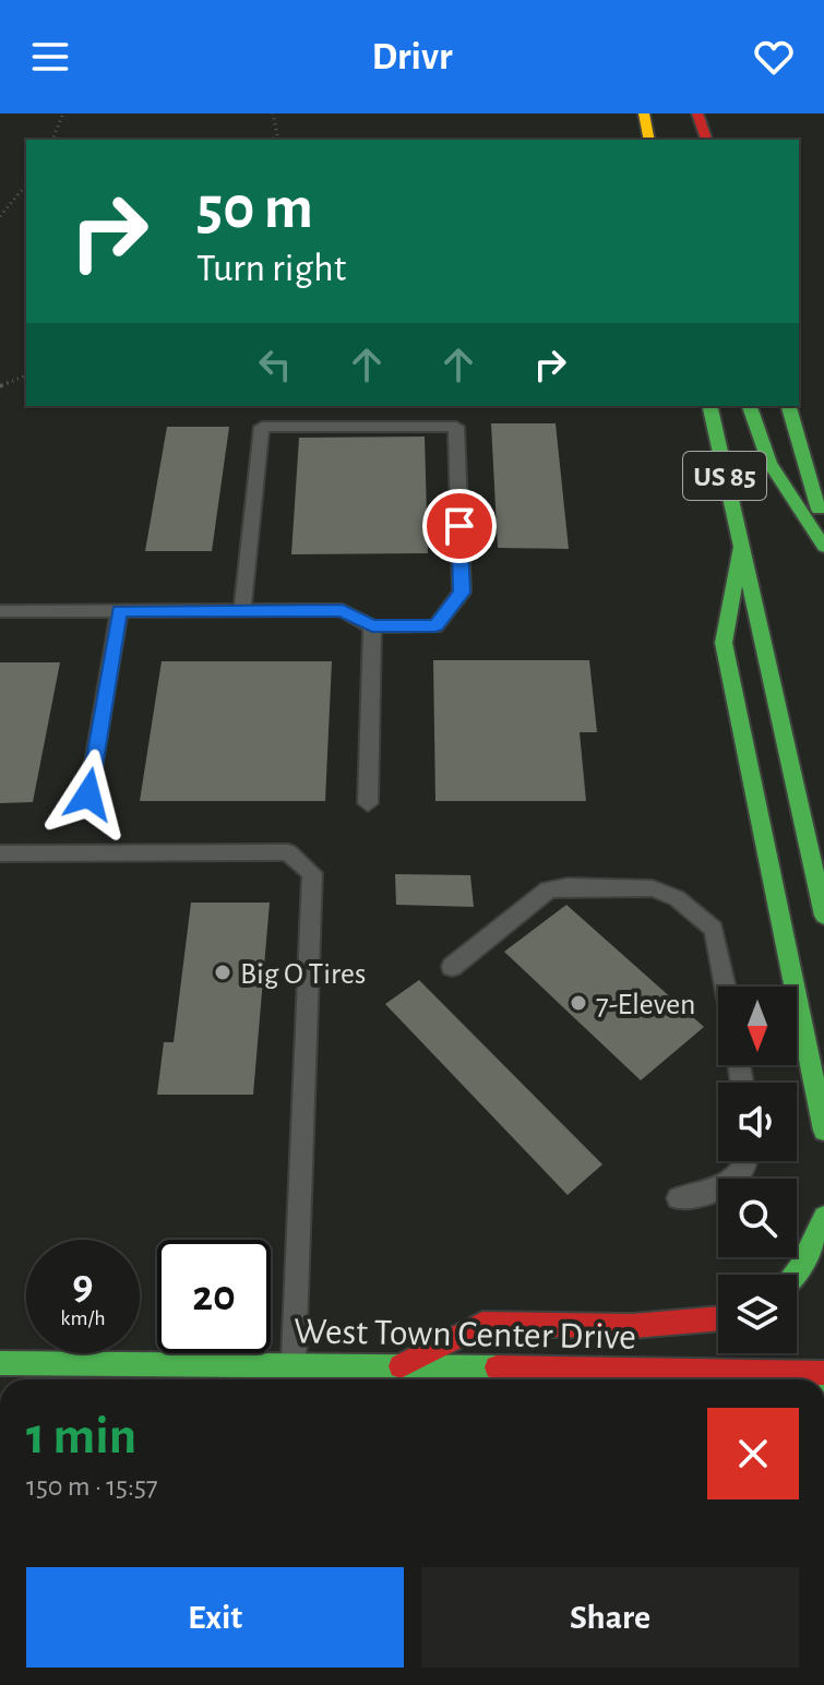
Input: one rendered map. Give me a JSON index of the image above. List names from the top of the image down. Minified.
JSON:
{"streets":{"main road":["US 85","West Town Center Drive"]},"places":["Big O Tires","7-Eleven"],"north":"bottom","page":{"header":"Drivr","turn":["50 m","Turn right"],"speed":"9 km/h","limit":"20","heading":["1 min","150 m · 15:57"],"buttons":["Exit","Share"]}}
